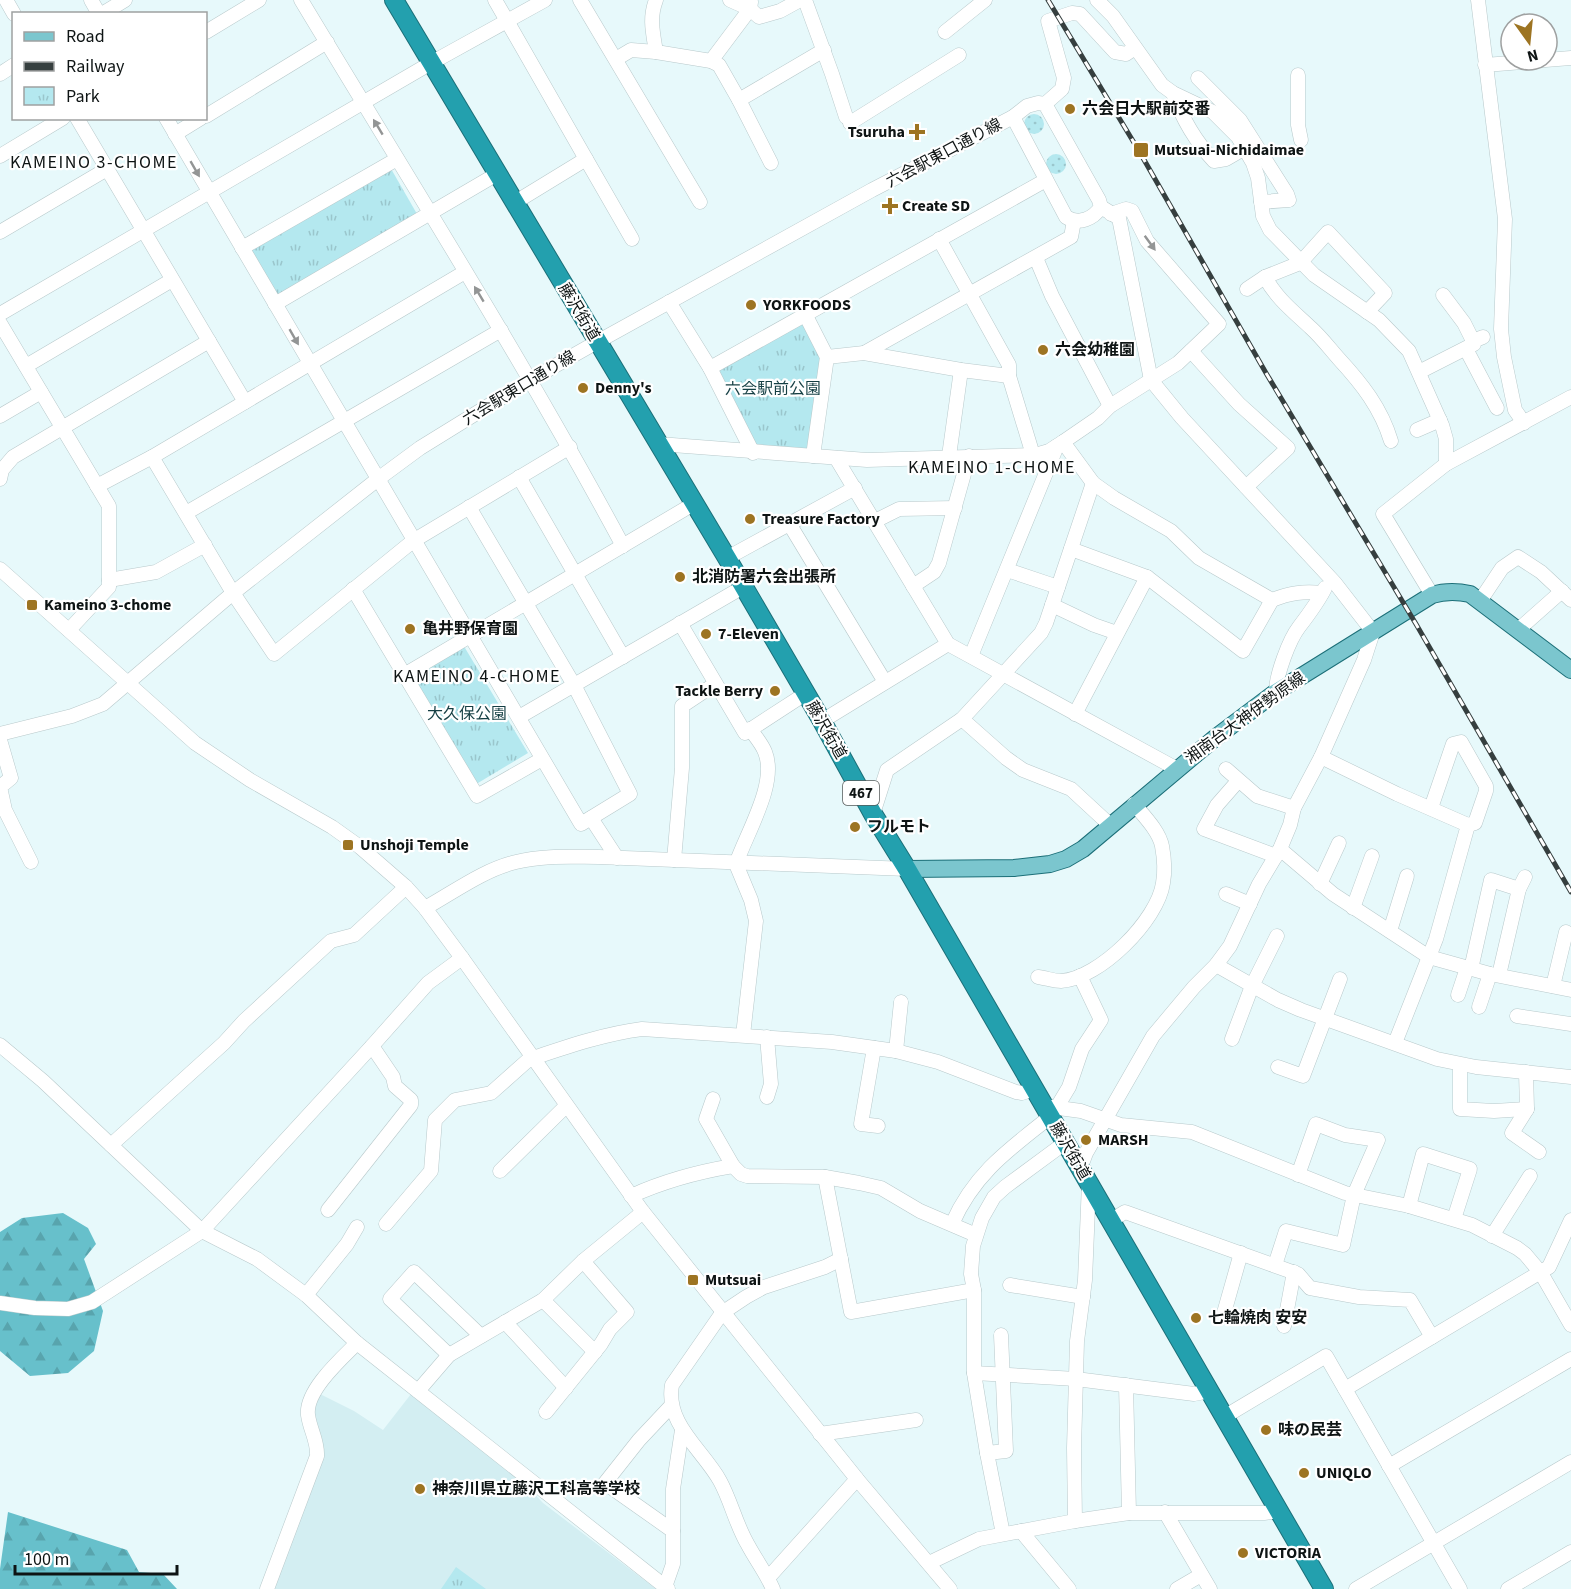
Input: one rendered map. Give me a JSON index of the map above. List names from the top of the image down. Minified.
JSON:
{"streets":{"highway":["藤沢街道","467"],"main road":["湘南台大神伊勢原線"],"street":["六会駅東口通り線"]},"crossings":[["六会駅東口通り線","藤沢街道"],["藤沢街道","湘南台大神伊勢原線"]],"districts":["KAMEINO 3-CHOME","KAMEINO 1-CHOME","KAMEINO 4-CHOME"],"parks":["六会駅前公園","大久保公園"],"places":{"other":["六会日大駅前交番","YORKFOODS","六会幼稚園","Denny's","Treasure Factory","北消防署六会出張所","亀井野保育園","7-Eleven","Tackle Berry","フルモト","MARSH","七輪焼肉 安安","味の民芸","UNIQLO","神奈川県立藤沢工科高等学校","VICTORIA"],"health":["Tsuruha","Create SD"],"transit":["Mutsuai-Nichidaimae","Kameino 3-chome","Unshoji Temple","Mutsuai"]},"legend":["Road","Railway","Park"],"scale_bar":"100 m","north":"bottom"}
